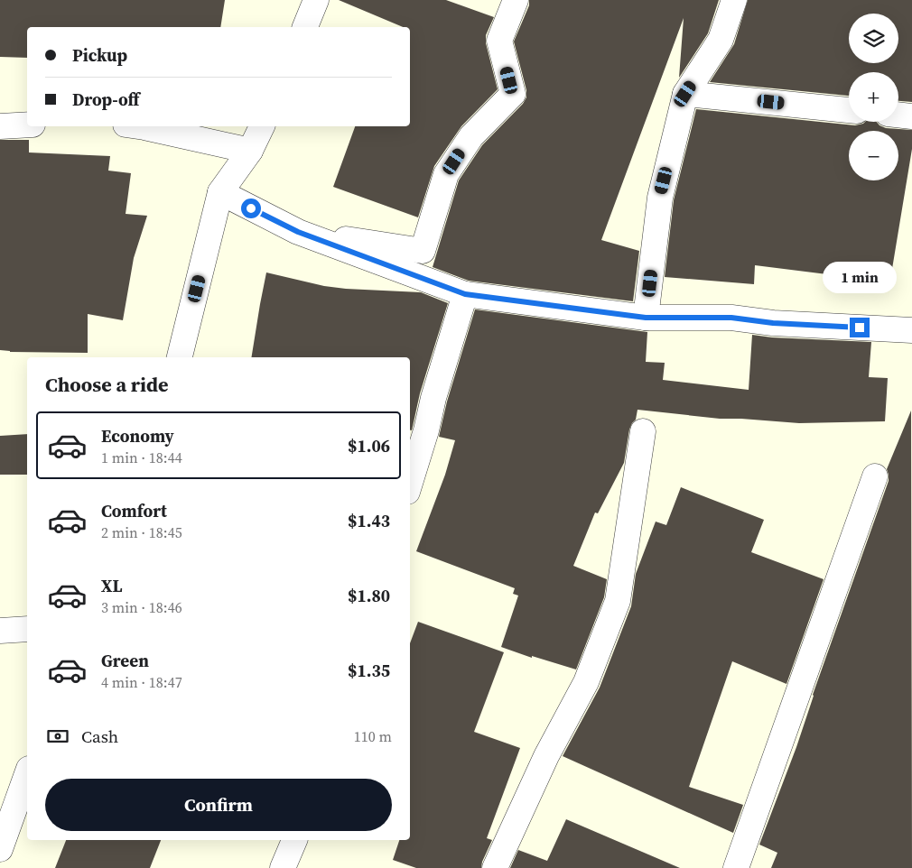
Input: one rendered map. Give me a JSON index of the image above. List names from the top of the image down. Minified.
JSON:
{"page":{"map_buttons":["+","−"],"banner":["Pickup","Drop-off"],"bubble":"1 min","heading":"Choose a ride","list":[{"name":"Economy","note":"1 min · 18:44","value":"$1.06"},{"name":"Comfort","note":"2 min · 18:45","value":"$1.43"},{"name":"XL","note":"3 min · 18:46","value":"$1.80"},{"name":"Green","note":"4 min · 18:47","value":"$1.35"}],"pay":["Cash","110 m"],"buttons":"Confirm"}}
